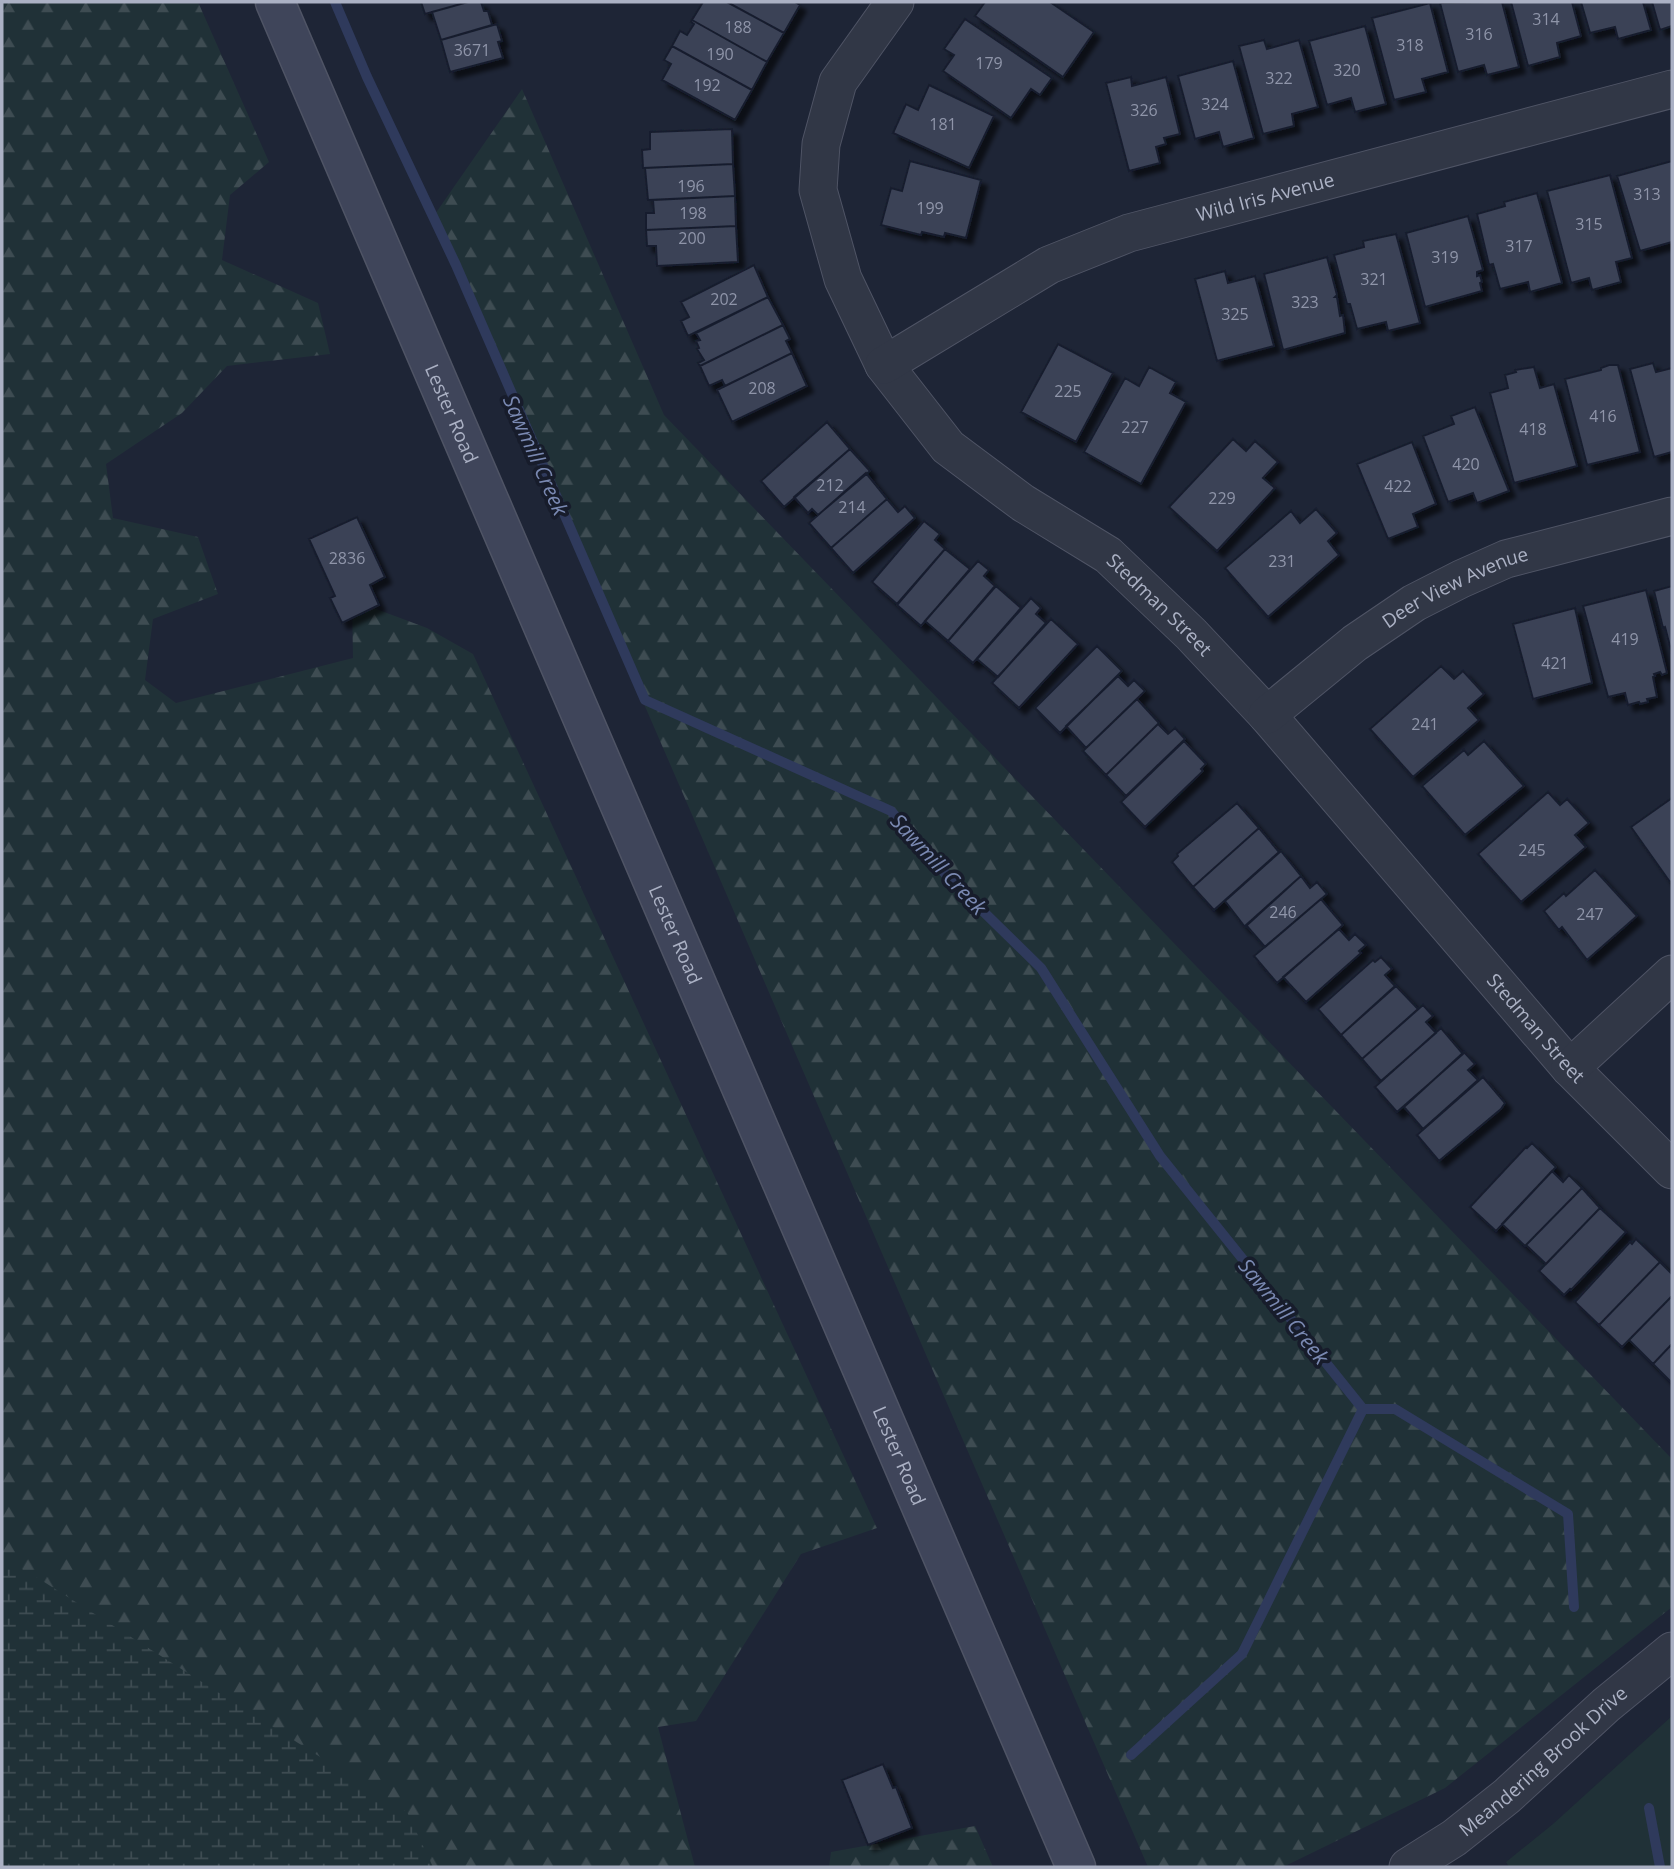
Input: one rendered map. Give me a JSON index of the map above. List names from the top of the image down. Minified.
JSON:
{"streets":{"main road":["Lester Road"],"street":["Wild Iris Avenue","Deer View Avenue","Stedman Street","Meandering Brook Drive"]},"crossings":[["Wild Iris Avenue","Stedman Street"],["Deer View Avenue","Stedman Street"]],"water":["Sawmill Creek"],"house_numbers":["314","188","316","318","3671","190","179","320","322","192","324","326","181","196","313","199","198","315","200","317","319","321","202","323","325","208","225","416","227","418","420","212","422","229","214","2836","231","419","421","241","245","246","247"]}
